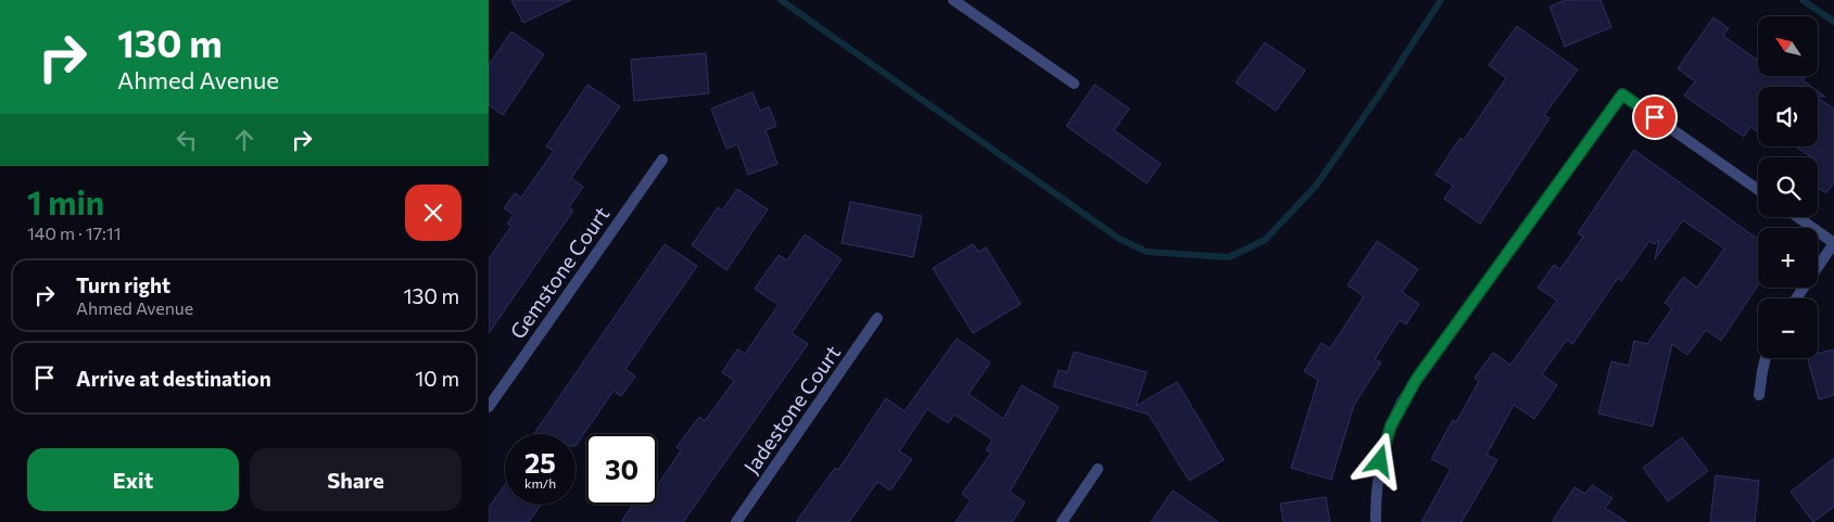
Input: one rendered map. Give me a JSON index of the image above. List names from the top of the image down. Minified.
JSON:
{"streets":{"street":["Gemstone Court","Jadestone Court"]},"north":"top left","page":{"turn":["130 m","Ahmed Avenue"],"map_buttons":["+","−"],"heading":["1 min","140 m · 17:11"],"list":[{"name":"Turn right","note":"Ahmed Avenue","value":"130 m"},{"name":"Arrive at destination","value":"10 m"}],"speed":"25 km/h","limit":"30","buttons":["Exit","Share"]}}
